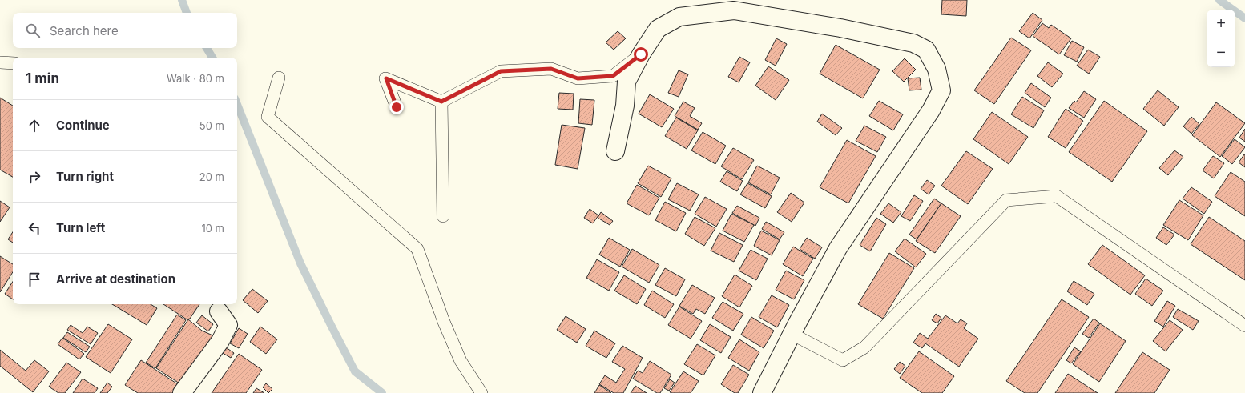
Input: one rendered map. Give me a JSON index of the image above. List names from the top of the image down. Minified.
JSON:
{"page":{"map_buttons":["+","−"],"search":"Search here","heading":["1 min","Walk · 80 m"],"list":[["Continue","50 m"],["Turn right","20 m"],["Turn left","10 m"],"Arrive at destination"]}}
